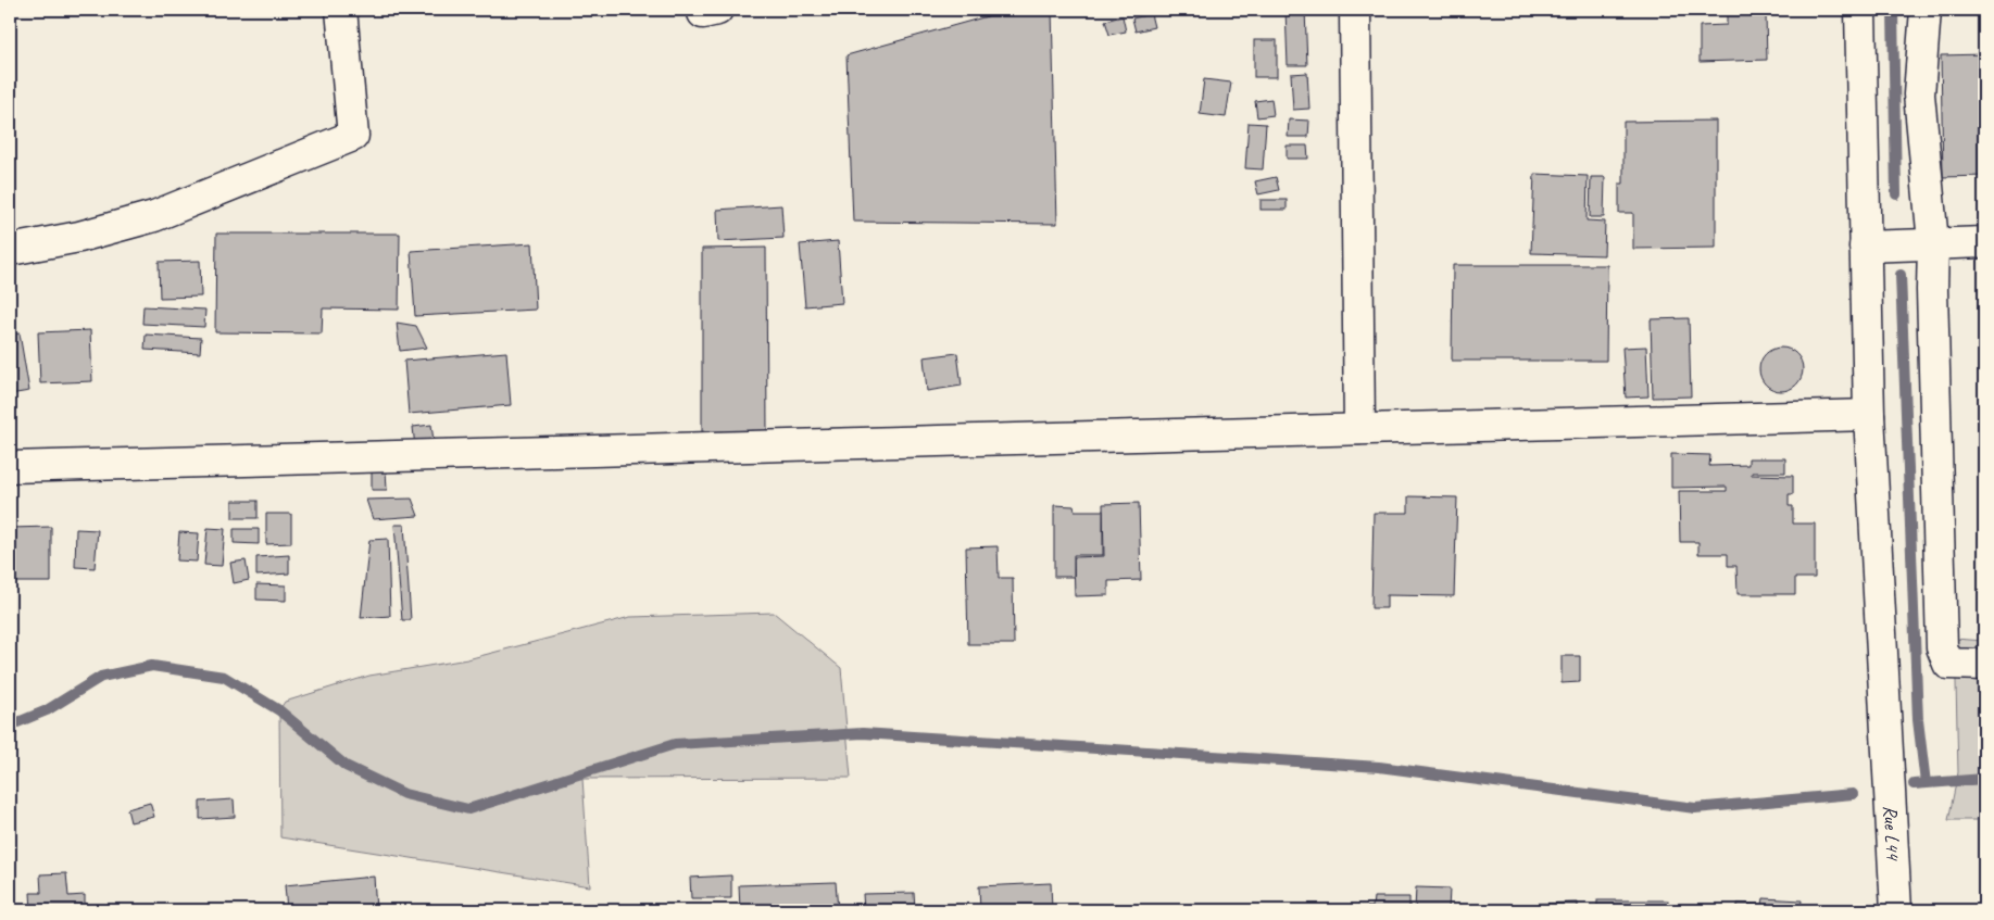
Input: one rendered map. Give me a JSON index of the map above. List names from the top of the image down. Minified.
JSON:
{"streets":{"street":["Rue L44"]}}
